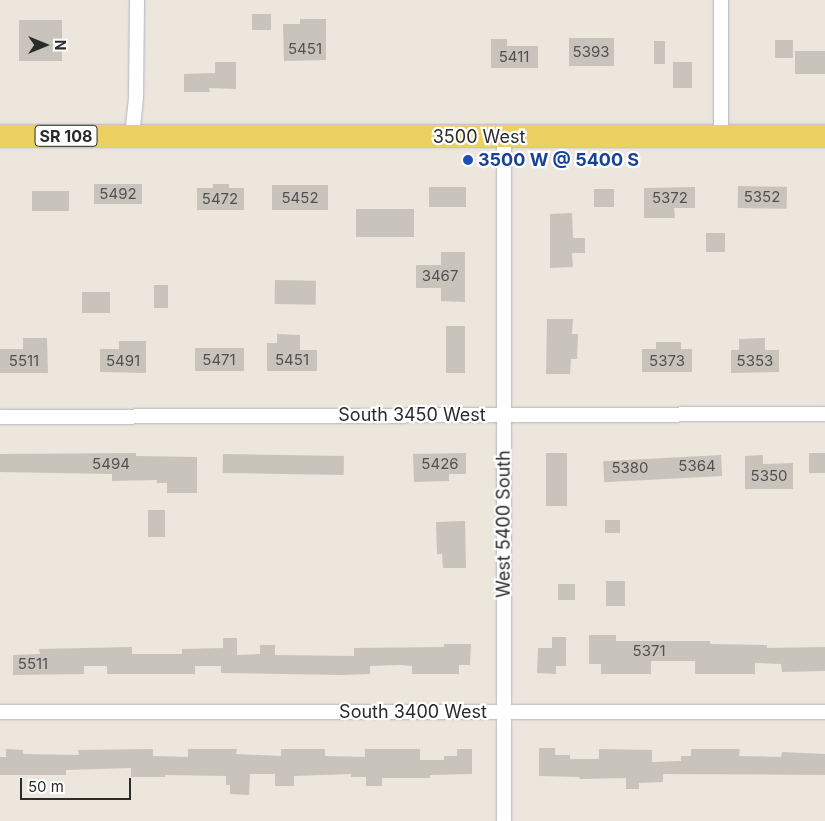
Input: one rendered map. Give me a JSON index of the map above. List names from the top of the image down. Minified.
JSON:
{"streets":{"main road":["SR 108","3500 West"],"street":["South 3450 West","West 5400 South","South 3400 West"]},"crossings":[["SR 108","3500 West"],["3500 West","West 5400 South"],["South 3450 West","West 5400 South"],["West 5400 South","South 3400 West"]],"places":["3500 W @ 5400 S"],"house_numbers":["5451","5393","5411","5492","5352","5452","5372","5472","3467","5471","5451","5511","5491","5373","5353","5494","5426","5364","5380","5350","5371","5511"],"scale_bar":"50 m","north":"right"}
